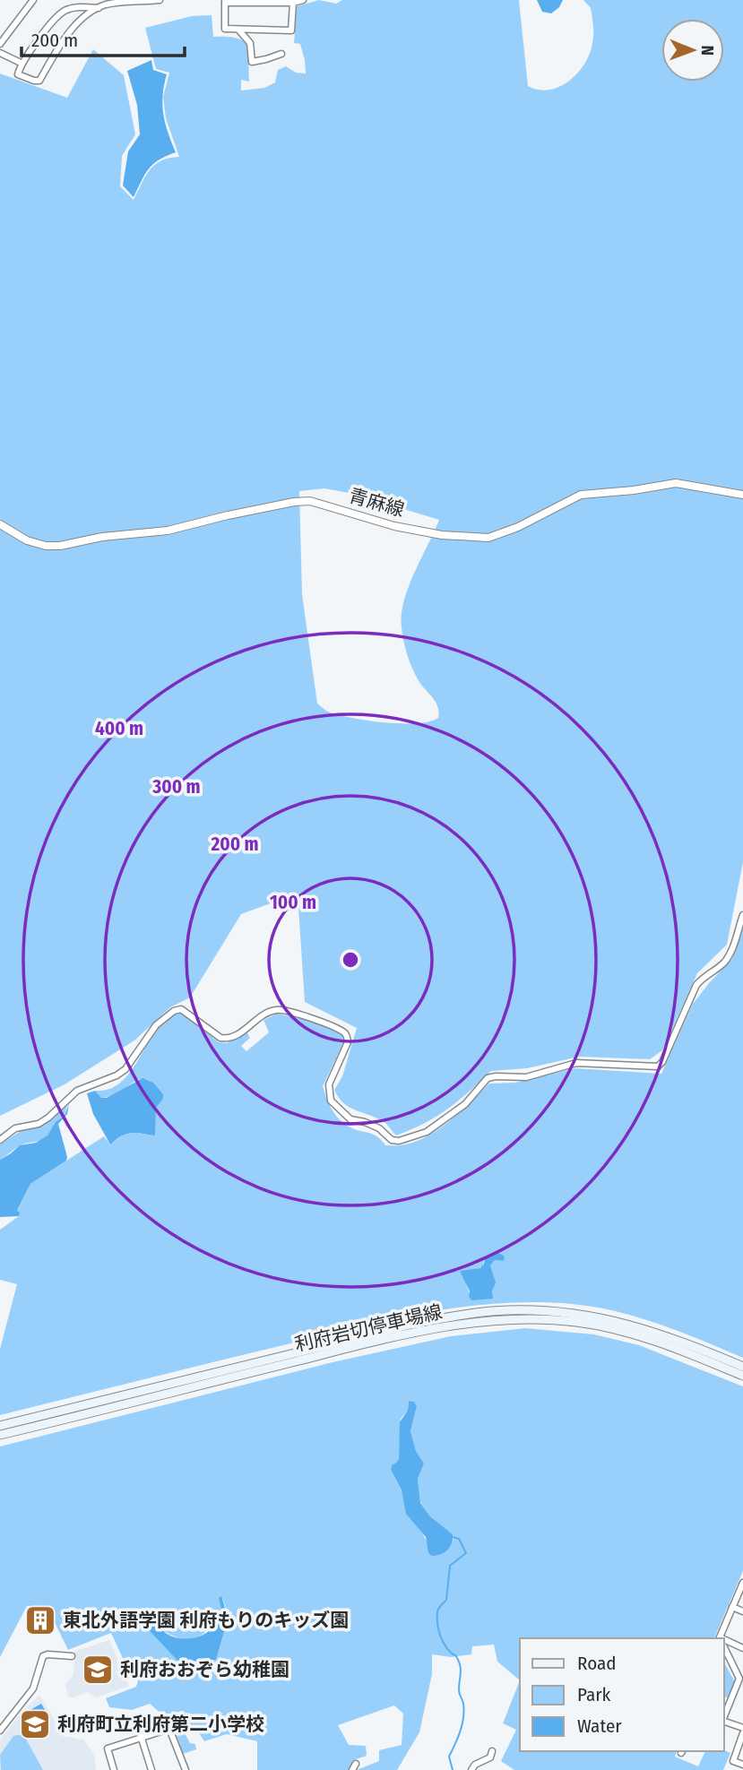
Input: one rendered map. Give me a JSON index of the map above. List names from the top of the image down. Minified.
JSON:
{"streets":{"main road":["利府岩切停車場線"],"street":["青麻線"]},"places":{"building":["東北外語学園 利府もりのキッズ園"],"school or university":["利府おおぞら幼稚園","利府町立利府第二小学校"]},"legend":["Road","Park","Water"],"scale_bar":"200 m","north":"right","rings":["400 m","300 m","200 m","100 m"]}
